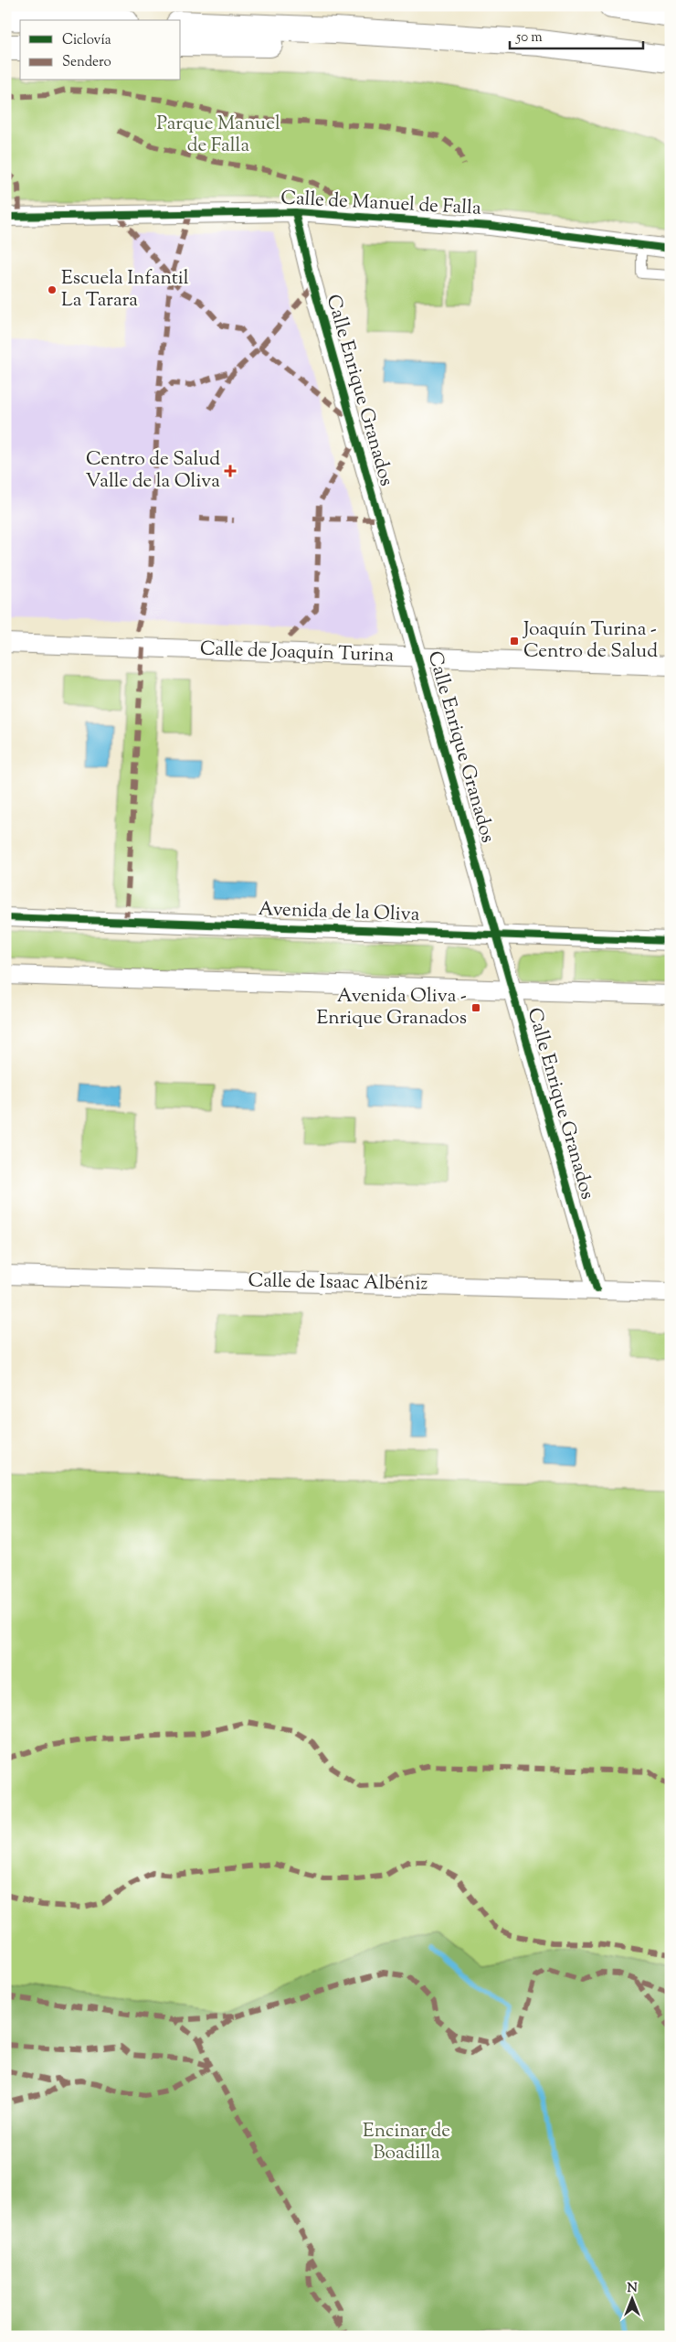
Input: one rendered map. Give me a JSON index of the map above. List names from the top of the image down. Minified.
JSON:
{"streets":{"street":["Calle de Manuel de Falla","Calle Enrique Granados","Calle de Joaquín Turina","Avenida de la Oliva","Calle de Isaac Albéniz"]},"crossings":[["Calle de Manuel de Falla","Calle Enrique Granados"],["Calle Enrique Granados","Calle de Joaquín Turina"],["Calle Enrique Granados","Avenida de la Oliva"],["Calle Enrique Granados","Calle de Isaac Albéniz"]],"parks":["Parque Manuel de Falla","Encinar de Boadilla"],"places":{"other":["Escuela Infantil La Tarara"],"health":["Centro de Salud Valle de la Oliva"],"transit":["Joaquín Turina - Centro de Salud","Avenida Oliva - Enrique Granados"]},"legend":["Ciclovía","Sendero"],"scale_bar":"50 m","north":"top"}
